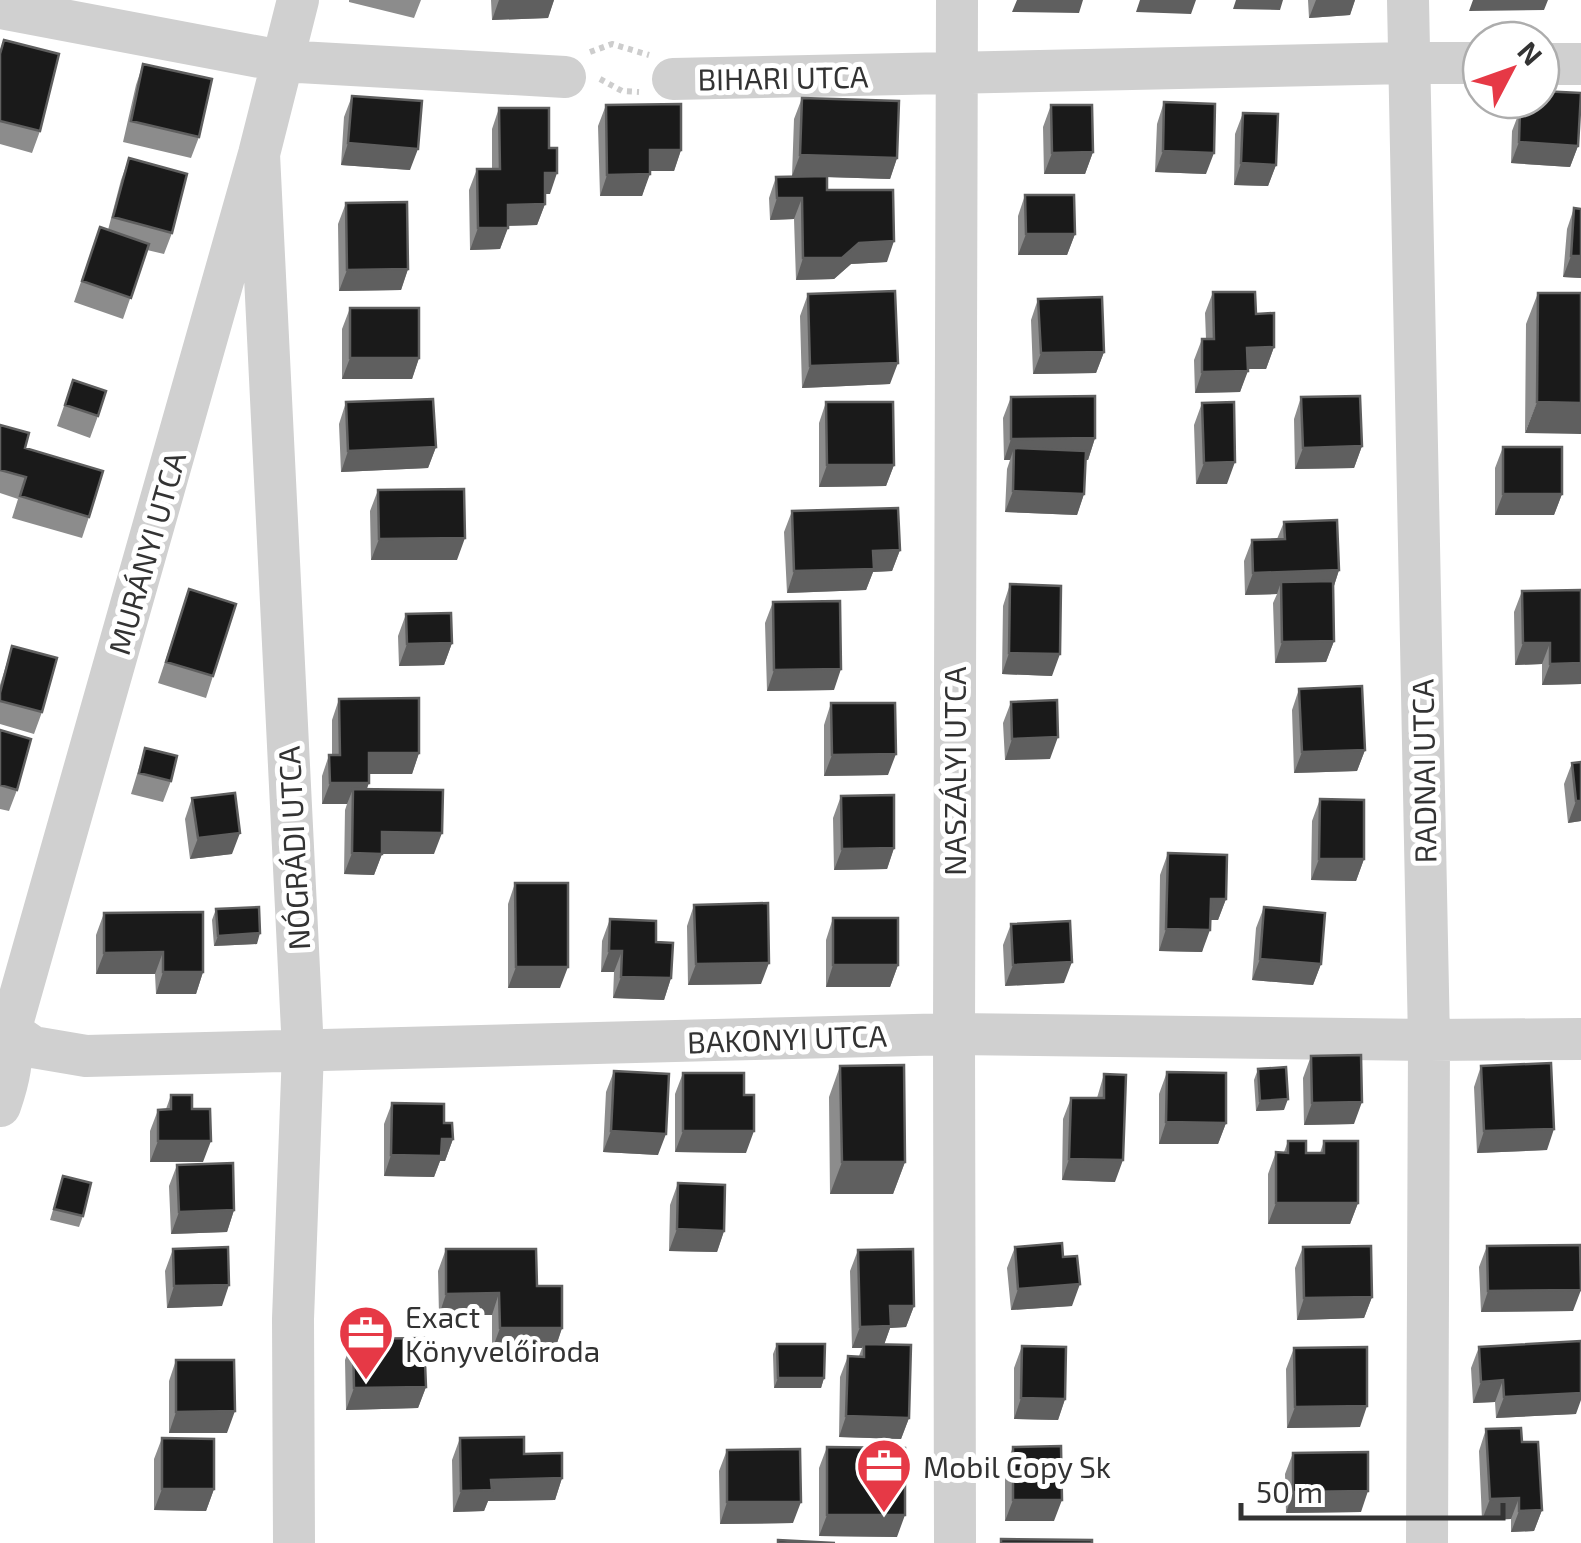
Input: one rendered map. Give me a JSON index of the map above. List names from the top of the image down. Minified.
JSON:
{"streets":{"street":["BIHARI UTCA","MURÁNYI UTCA","NASZÁLYI UTCA","RADNAI UTCA","NÓGRÁDI UTCA","BAKONYI UTCA"]},"crossings":[["BIHARI UTCA","NASZÁLYI UTCA"],["BIHARI UTCA","RADNAI UTCA"],["MURÁNYI UTCA","NÓGRÁDI UTCA"],["MURÁNYI UTCA","BAKONYI UTCA"],["NASZÁLYI UTCA","BAKONYI UTCA"],["RADNAI UTCA","BAKONYI UTCA"],["NÓGRÁDI UTCA","BAKONYI UTCA"]],"places":{"office":["Exact Könyvelőiroda","Mobil Copy Sk"]},"scale_bar":"50 m","north":"top right"}
